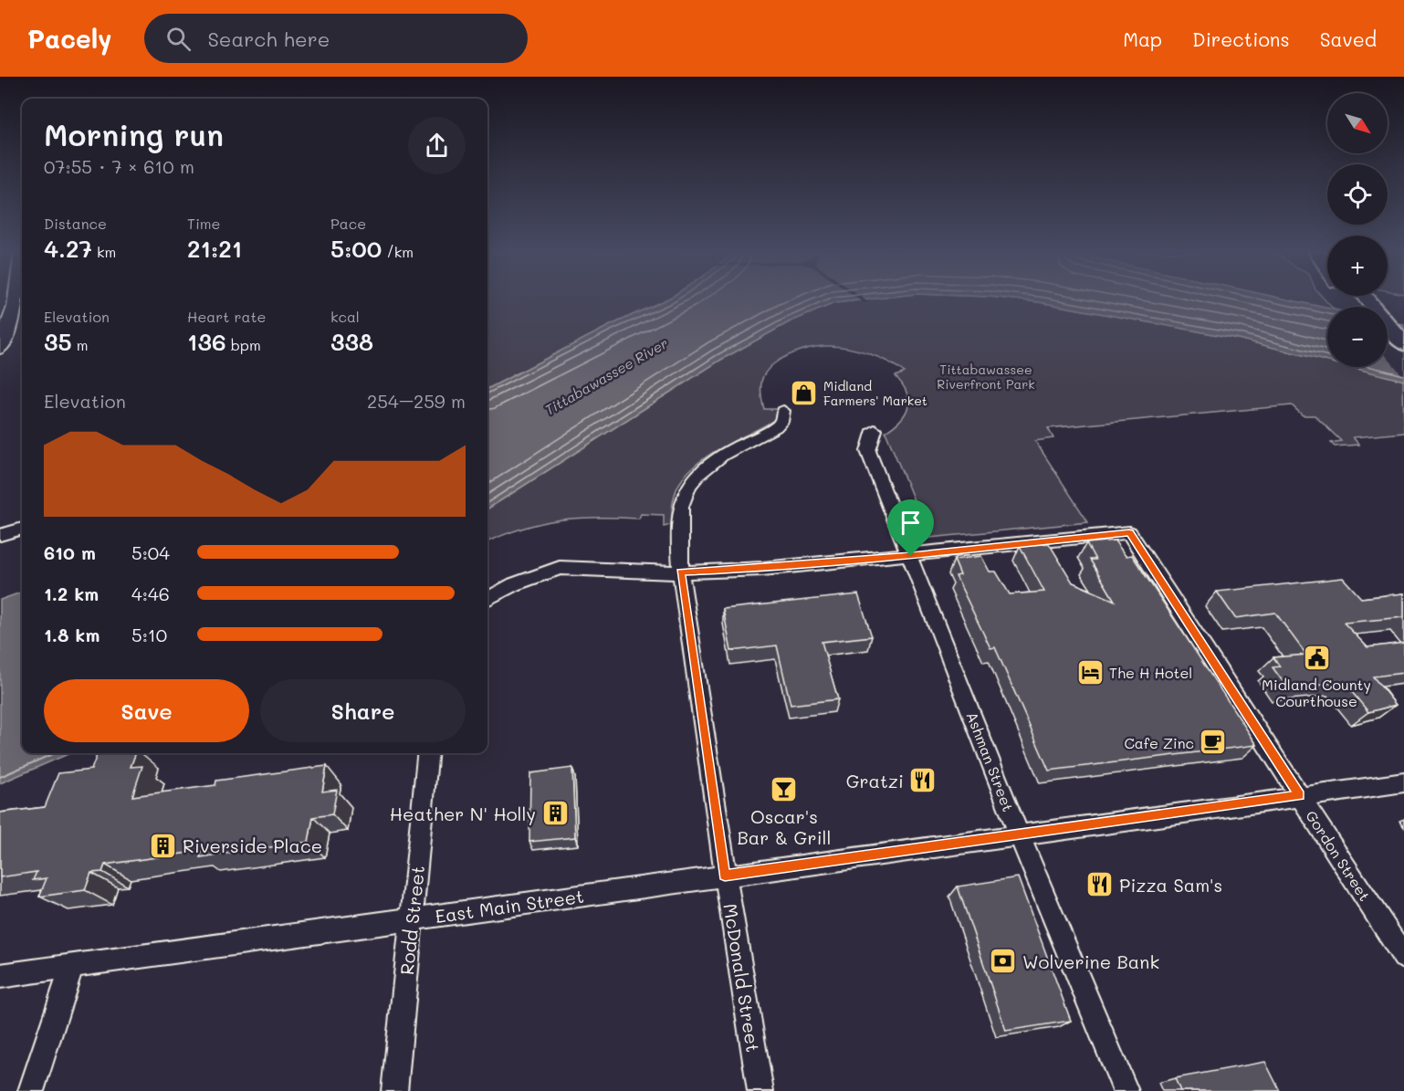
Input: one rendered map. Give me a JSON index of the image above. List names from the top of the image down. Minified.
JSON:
{"streets":{"street":["Ashman Street","Gordon Street","East Main Street","Rodd Street","McDonald Street"]},"crossings":[["Ashman Street","Gordon Street"],["Ashman Street","East Main Street"],["Gordon Street","East Main Street"],["East Main Street","Rodd Street"],["East Main Street","McDonald Street"]],"water":["Tittabawassee River"],"parks":["Tittabawassee Riverfront Park"],"places":{"shop":["Midland Farmers' Market"],"public building":["Midland County Courthouse"],"hotel":["The H Hotel"],"cafe":["Cafe Zinc"],"restaurant":["Gratzi","Pizza Sam's"],"bar":["Oscar's Bar & Grill"],"building":["Heather N' Holly","Riverside Place"],"bank":["Wolverine Bank"]},"north":"bottom right","page":{"header":"Pacely","search":"Search here","nav":["Map","Directions","Saved"],"map_buttons":["+","−"],"heading":["Morning run","07:55 · 7 × 610 m"],"stats":[["Distance","4.27 km"],["Time","21:21"],["Pace","5:00 /km"],["Elevation","35 m"],["Heart rate","136 bpm"],["kcal","338"]],"chart":["Elevation","254–259 m"],"list":[{"name":"610 m","note":"5:04"},{"name":"1.2 km","note":"4:46"},{"name":"1.8 km","note":"5:10"}],"buttons":["Save","Share"]}}
